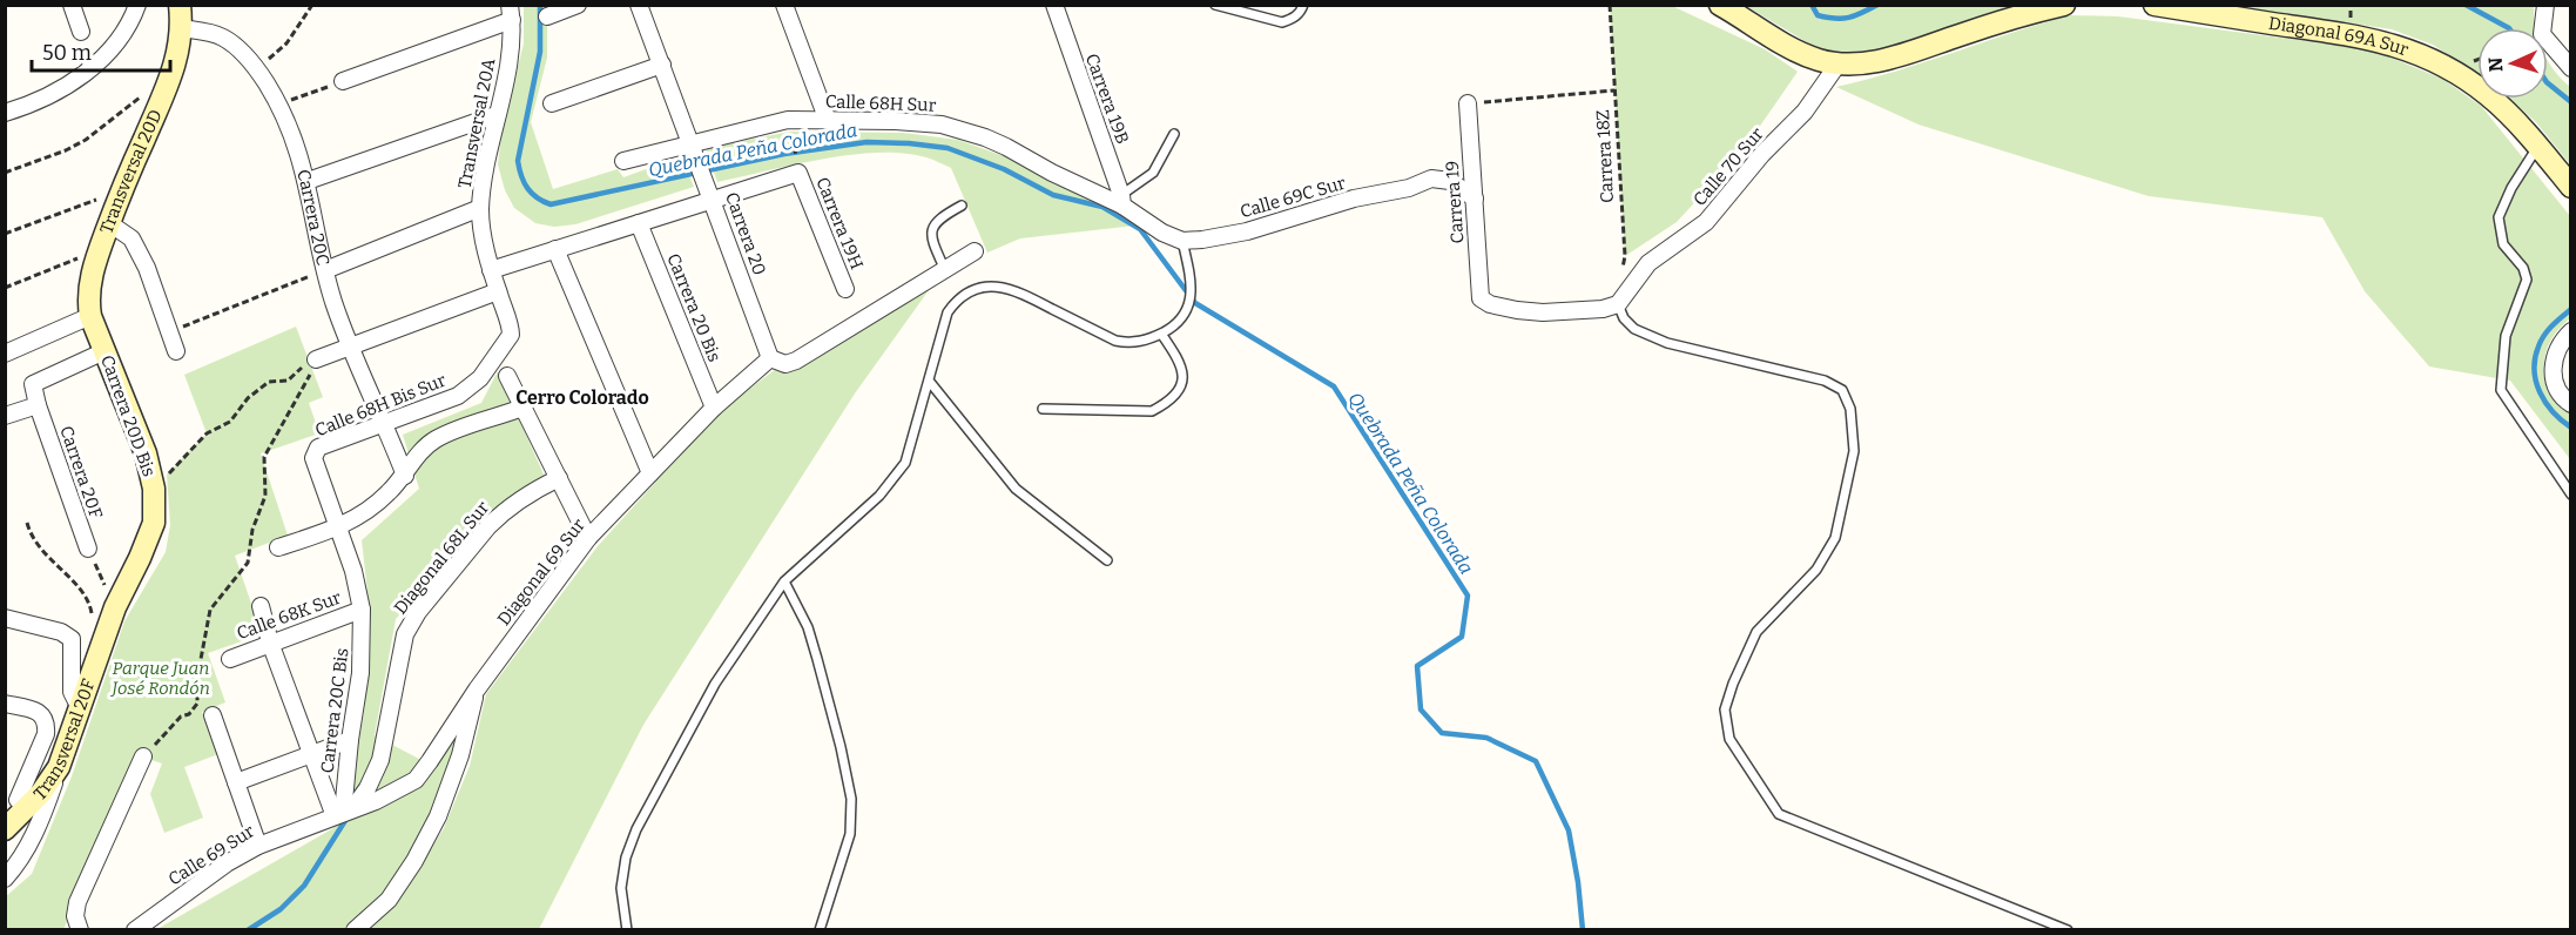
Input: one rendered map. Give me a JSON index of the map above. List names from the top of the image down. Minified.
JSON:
{"streets":{"street":["Diagonal 69A Sur","Carrera 19B","Calle 68H Sur","Transversal 20A","Calle 70 Sur","Transversal 20D","Calle 69C Sur","Carrera 19","Carrera 20C","Carrera 19H","Carrera 20","Carrera 20 Bis","Calle 68H Bis Sur","Carrera 20D Bis","Carrera 20F","Diagonal 68L Sur","Diagonal 69 Sur","Calle 68K Sur","Carrera 20C Bis","Transversal 20F","Calle 69 Sur"],"path":["Carrera 18Z"]},"crossings":[["Carrera 19B","Calle 68H Sur"],["Calle 68H Sur","Carrera 20"],["Transversal 20A","Calle 68H Bis Sur"],["Carrera 18Z","Calle 70 Sur"],["Carrera 18Z","Carrera 19"],["Calle 70 Sur","Carrera 19"],["Transversal 20D","Carrera 20C"],["Transversal 20D","Carrera 20D Bis"],["Calle 69C Sur","Carrera 19"],["Carrera 20C","Calle 68H Bis Sur"],["Carrera 19H","Carrera 20"],["Carrera 20","Diagonal 69 Sur"],["Carrera 20 Bis","Diagonal 69 Sur"],["Calle 68H Bis Sur","Carrera 20C Bis"],["Carrera 20D Bis","Carrera 20F"],["Carrera 20D Bis","Transversal 20F"],["Diagonal 68L Sur","Diagonal 69 Sur"],["Diagonal 68L Sur","Carrera 20C Bis"],["Diagonal 68L Sur","Calle 69 Sur"],["Diagonal 69 Sur","Carrera 20C Bis"],["Diagonal 69 Sur","Calle 69 Sur"],["Calle 68K Sur","Carrera 20C Bis"],["Carrera 20C Bis","Calle 69 Sur"]],"districts":["Cerro Colorado"],"water":["Quebrada Peña Colorada"],"parks":["Parque Juan José Rondón"],"scale_bar":"50 m","north":"left"}
